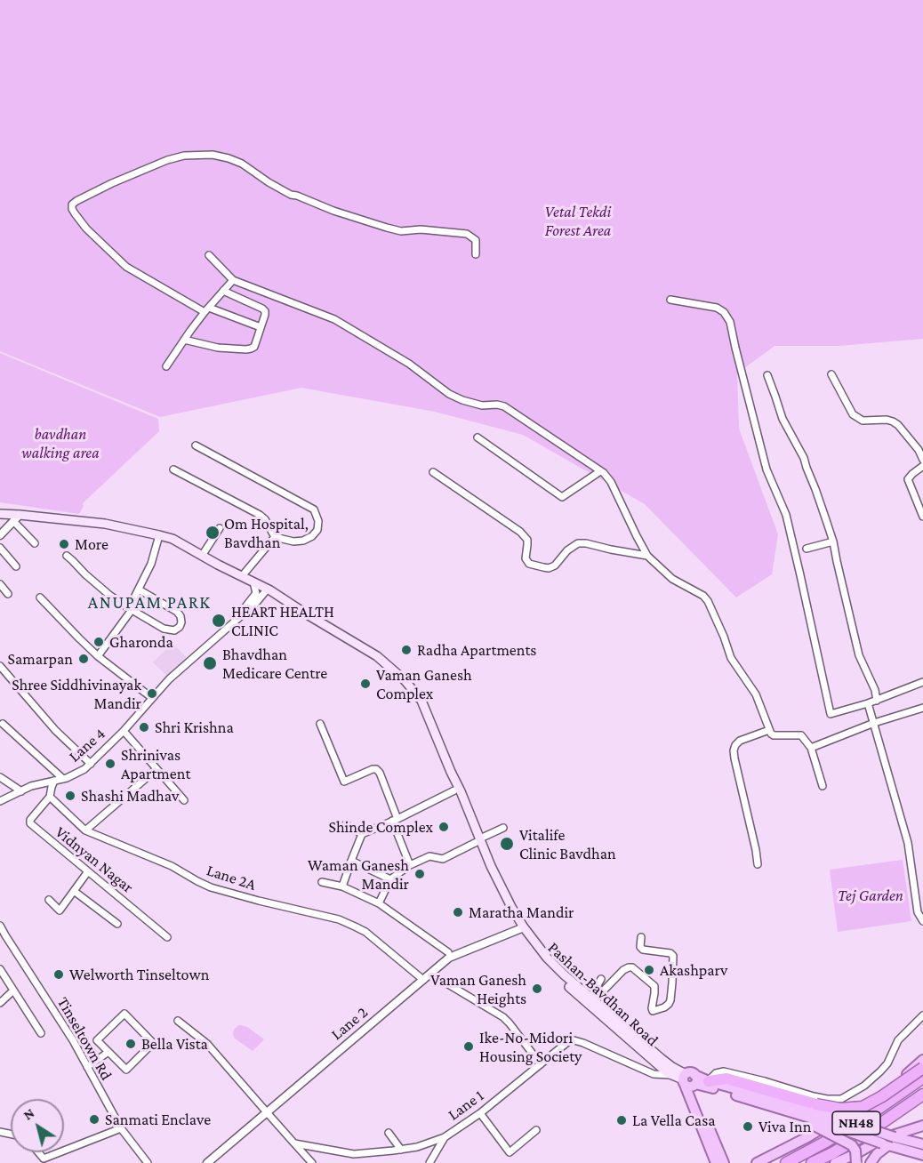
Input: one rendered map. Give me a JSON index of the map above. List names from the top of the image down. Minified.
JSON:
{"streets":{"highway":["NH48"],"main road":["Pashan-Bavdhan Road"],"street":["Lane 4","Vidnyan Nagar","Lane 2A","Lane 2","Tinseltown Rd","Lane 1"]},"crossings":[["Lane 4","Pashan-Bavdhan Road"],["Vidnyan Nagar","Lane 2A"],["Lane 2A","Lane 2"],["Pashan-Bavdhan Road","Lane 2"],["Pashan-Bavdhan Road","Lane 1"]],"districts":["ANUPAM PARK"],"parks":["Vetal Tekdi Forest Area","bavdhan walking area","Tej Garden"],"places":["Om Hospital, Bavdhan","More","HEART HEALTH CLINIC","Gharonda","Radha Apartments","Samarpan","Bhavdhan Medicare Centre","Vaman Ganesh Complex","Shree Siddhivinayak Mandir","Shri Krishna","Shrinivas Apartment","Shashi Madhav","Shinde Complex","Vitalife Clinic Bavdhan","Waman Ganesh Mandir","Maratha Mandir","Akashparv","Welworth Tinseltown","Vaman Ganesh Heights","Bella Vista","Ike-No-Midori Housing Society","Sanmati Enclave","La Vella Casa","Viva Inn"],"north":"top left"}
